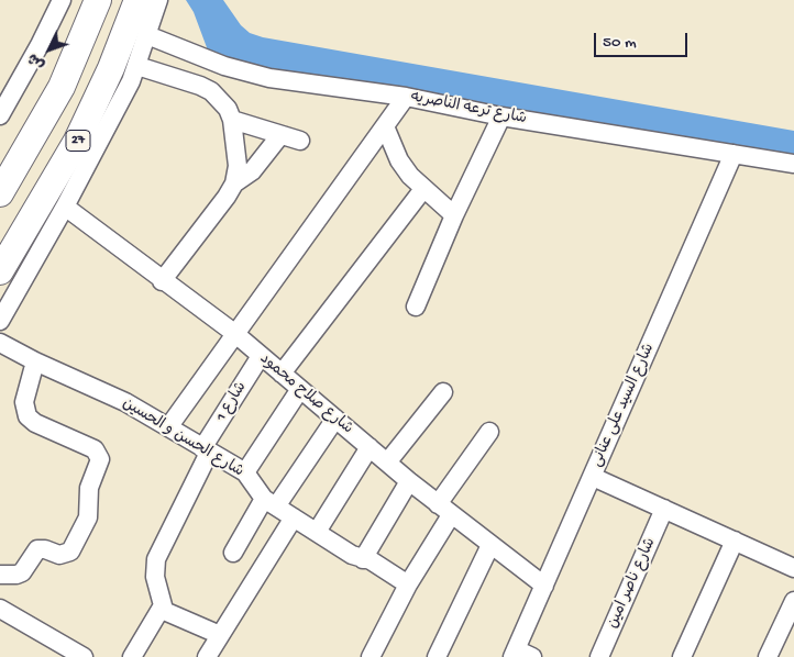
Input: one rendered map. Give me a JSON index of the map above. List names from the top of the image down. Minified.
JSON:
{"streets":{"highway":["27"],"street":["شارع ترعه الناصريه","شارع صلاح محمود","شارع 1","شارع السيد على عنانى","شارع الحسن و الحسين","شارع ناصر امين"]},"crossings":[["شارع ترعه الناصريه","شارع السيد على عنانى"],["شارع صلاح محمود","شارع 1"],["شارع صلاح محمود","شارع السيد على عنانى"],["شارع 1","شارع الحسن و الحسين"]],"scale_bar":"50 m","north":"bottom left"}
